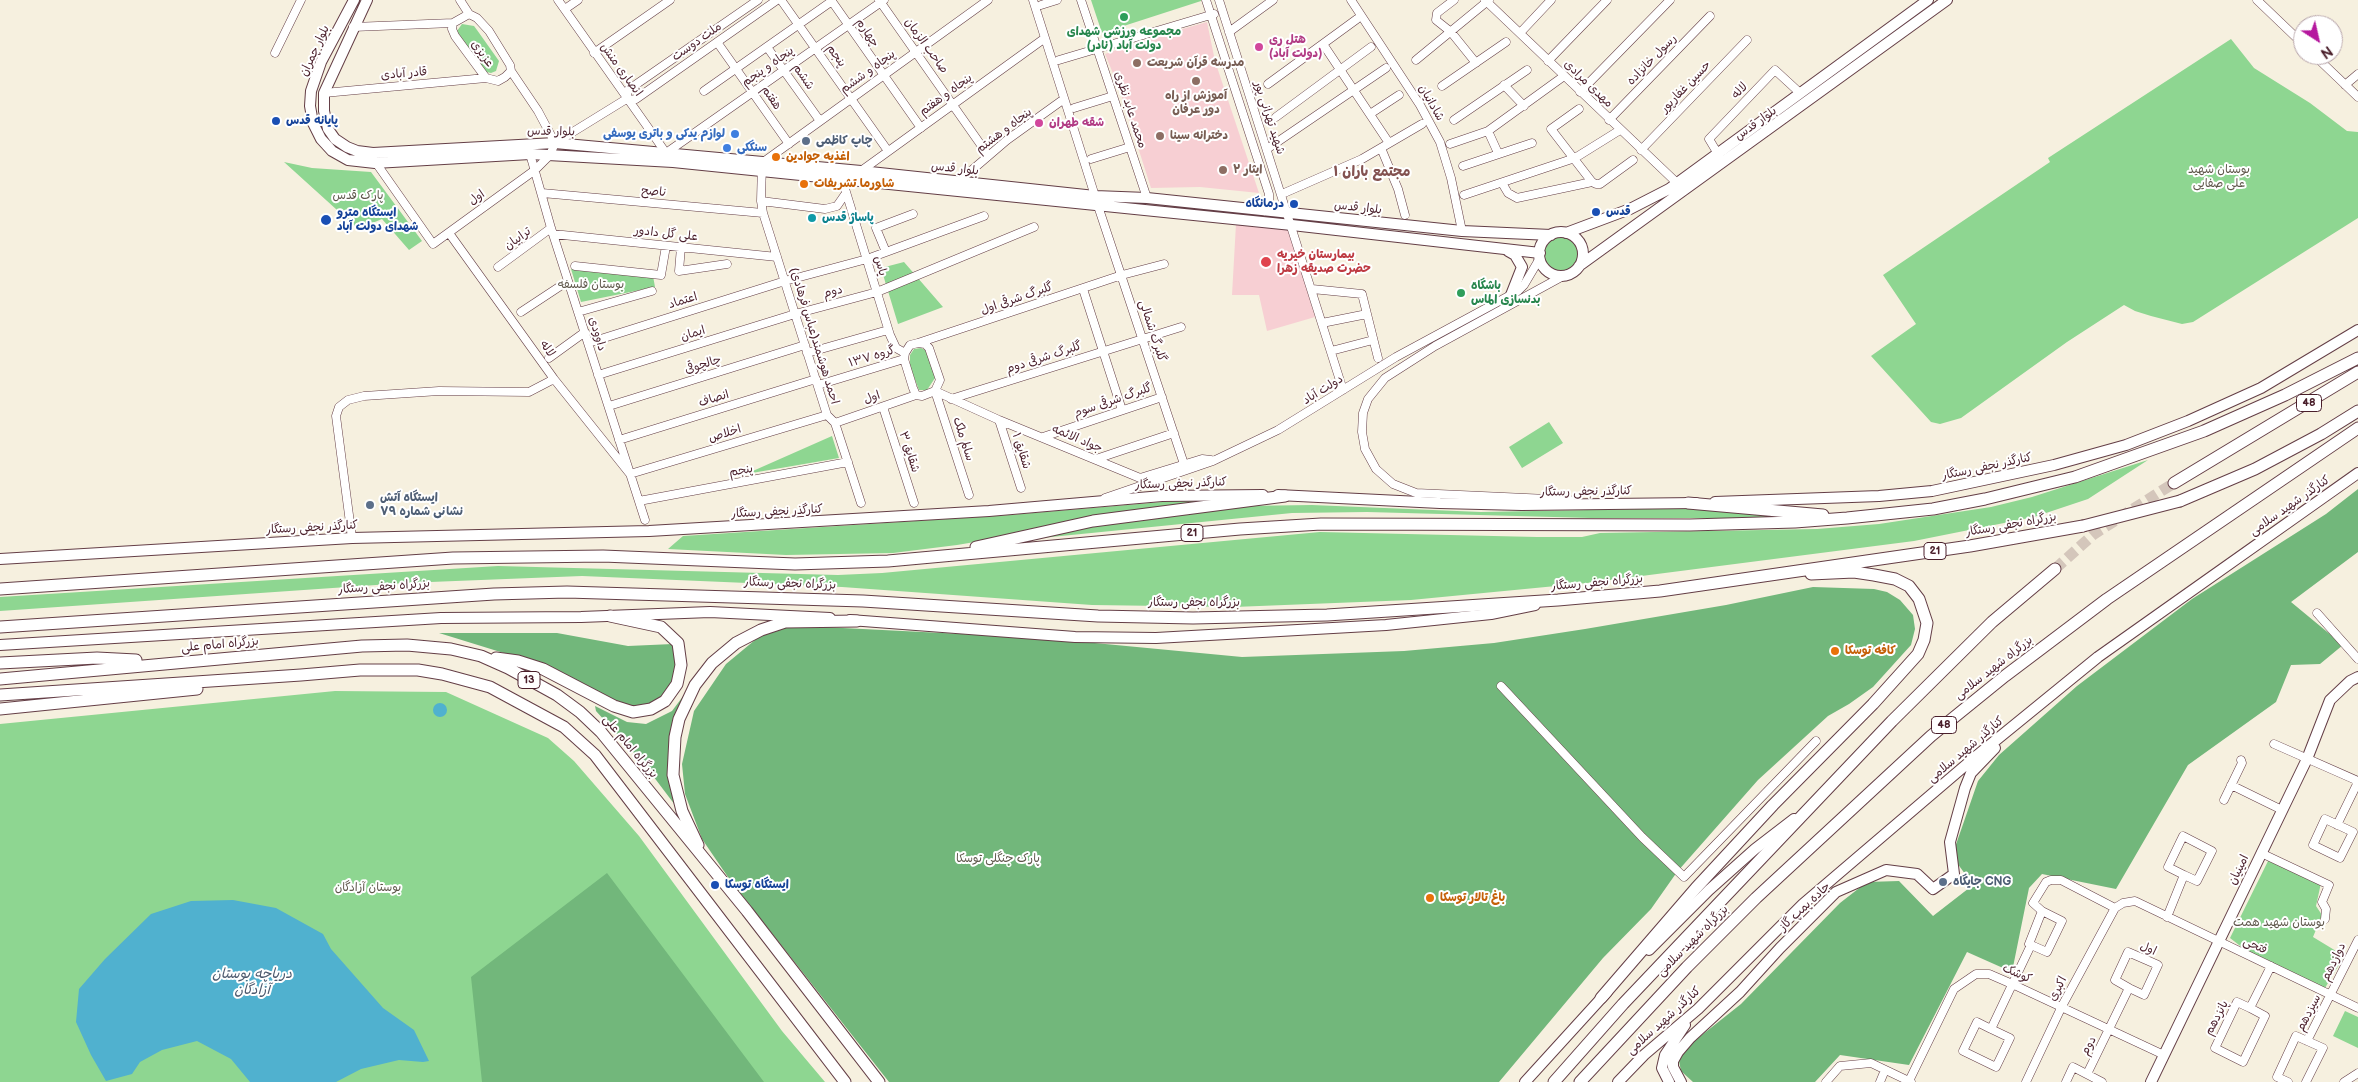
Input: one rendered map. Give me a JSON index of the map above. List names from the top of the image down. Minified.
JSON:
{"streets":{"highway":["48","بزرگراه نجفی رستگار","21","بزرگراه امام علی","بزرگراه شهید سلامی","13"],"main road":["بلوار چمران","بلوار قدس","کنارگذر نجفی رستگار","کنارگذر شهید سلامی","امینیان","جاده پمپ گاز"],"street":["چهارم","ملت دوست","صاحب الزمان","عزیزی","پنجم","رسول خانزاده","پنجاه و پنجم","انصاری منش","پنجاه و ششم","قادر آبادی","ششم","مهدی مرادی","حسین غفارپور","لاله","پنجاه و هفتم","هفتم","شادانیان","محمد عابد نظری","شهید تهرانی پور","پنجاه و هشتم","ناصح","اول","علی گل دادور","ترابیان","یاس","دوم","گلبرگ شرقی اول","اعتماد","گلبرگ شمالی","داوودی","ایمان","احمد هوشمند(عباس فرهادی)","گروه ۱۳۷","گلبرگ شرقی دوم","چالچوقی","دولت آباد","انصاف","گلبرگ شرقی سوم","اخلاص","سالم ملک","جواد الائمه","شقایق ۱","شقایق ۳","فتحی","دوازدهم","کوشک","اکبری","سیزدهم","پانزدهم"]},"crossings":[["چهارم","پنجاه و پنجم"],["چهارم","پنجاه و ششم"],["چهارم","پنجاه و هفتم"],["ملت دوست","انصاری منش"],["ملت دوست","هفتم"],["صاحب الزمان","پنجاه و پنجم"],["صاحب الزمان","پنجاه و ششم"],["صاحب الزمان","پنجاه و هفتم"],["صاحب الزمان","پنجاه و هشتم"],["بلوار چمران","قادر آبادی"],["بلوار چمران","بلوار قدس"],["عزیزی","قادر آبادی"],["پنجم","پنجاه و پنجم"],["پنجم","پنجاه و ششم"],["پنجم","پنجاه و هفتم"],["پنجم","داوودی"],["پنجم","احمد هوشمند(عباس فرهادی)"],["رسول خانزاده","مهدی مرادی"],["پنجاه و پنجم","انصاری منش"],["پنجاه و پنجم","ششم"],["پنجاه و پنجم","هفتم"],["پنجاه و پنجم","بلوار قدس"],["انصاری منش","بلوار قدس"],["پنجاه و ششم","ششم"],["پنجاه و ششم","هفتم"],["پنجاه و ششم","بلوار قدس"],["پنجاه و ششم","احمد هوشمند(عباس فرهادی)"],["مهدی مرادی","حسین غفارپور"],["مهدی مرادی","بلوار قدس"],["لاله","بلوار قدس"],["لاله","اول"],["لاله","داوودی"],["لاله","اخلاص"],["پنجاه و هفتم","بلوار قدس"],["پنجاه و هفتم","گلبرگ شمالی"],["شادانیان","بلوار قدس"],["محمد عابد نظری","بلوار قدس"],["شهید تهرانی پور","بلوار قدس"],["شهید تهرانی پور","دولت آباد"],["بلوار قدس","پنجاه و هشتم"],["بلوار قدس","اول"],["بلوار قدس","یاس"],["بلوار قدس","گلبرگ شمالی"],["بلوار قدس","داوودی"],["بلوار قدس","احمد هوشمند(عباس فرهادی)"],["بلوار قدس","دولت آباد"],["پنجاه و هشتم","گلبرگ شمالی"],["ناصح","داوودی"],["ناصح","احمد هوشمند(عباس فرهادی)"],["اول","داوودی"],["اول","احمد هوشمند(عباس فرهادی)"],["اول","سالم ملک"],["اول","جواد الائمه"],["اول","شقایق ۳"],["علی گل دادور","ترابیان"],["علی گل دادور","داوودی"],["علی گل دادور","احمد هوشمند(عباس فرهادی)"],["ترابیان","داوودی"],["یاس","دوم"],["یاس","گلبرگ شرقی اول"],["یاس","گروه ۱۳۷"],["یاس","چالچوقی"],["دوم","ایمان"],["دوم","احمد هوشمند(عباس فرهادی)"],["دوم","کوشک"],["گلبرگ شرقی اول","گلبرگ شمالی"],["گلبرگ شرقی اول","گروه ۱۳۷"],["گلبرگ شرقی اول","سالم ملک"],["اعتماد","داوودی"],["اعتماد","احمد هوشمند(عباس فرهادی)"],["گلبرگ شمالی","گلبرگ شرقی دوم"],["گلبرگ شمالی","گلبرگ شرقی سوم"],["گلبرگ شمالی","جواد الائمه"],["داوودی","ایمان"],["داوودی","چالچوقی"],["داوودی","انصاف"],["داوودی","اخلاص"],["ایمان","احمد هوشمند(عباس فرهادی)"],["احمد هوشمند(عباس فرهادی)","گروه ۱۳۷"],["احمد هوشمند(عباس فرهادی)","چالچوقی"],["احمد هوشمند(عباس فرهادی)","انصاف"],["احمد هوشمند(عباس فرهادی)","اخلاص"],["گروه ۱۳۷","انصاف"],["گلبرگ شرقی دوم","جواد الائمه"],["دولت آباد","جواد الائمه"],["دولت آباد","کنارگذر نجفی رستگار"],["گلبرگ شرقی سوم","جواد الائمه"],["سالم ملک","جواد الائمه"],["جواد الائمه","شقایق ۱"],["کنارگذر شهید سلامی","جاده پمپ گاز"],["امینیان","فتحی"],["امینیان","کوشک"],["فتحی","دوازدهم"],["فتحی","اکبری"],["فتحی","سیزدهم"],["فتحی","پانزدهم"],["دوازدهم","سیزدهم"],["کوشک","اکبری"]],"districts":["مجتمع باران ١"],"water":["دریاچه بوستان آزادگان"],"parks":["بوستان شهید علی صفایی","پارک قدس","بوستان فلسفه","پارک جنگلی توسکا","بوستان آزادگان","بوستان شهید همت"],"places":["مجموعه ورزشی شهدای دولت آباد (نادر)","هتل ری (دولت آباد)","مدرسه قرآن شریعت","آموزش از راه دور عرفان","پایانه قدس","شقه طهران","لوازم یدکی و باتری یوسفی","دخترانه سینا","چاپ كاظمى","سنگکی","اغذیه جوادین","ایثار ۲","شاورما تشریفات","درمانگاه","قدس","پاساژ قدس","ایستگاه مترو شهدای دولت آباد","بیمارستان خیریه حضرت صدیقه زهرا","باشگاه بدنسازی الماس","ایستگاه آتش نشانی شماره ۷۹","کافه توسکا","جایگاه CNG","ایستگاه توسکا","باغ تالار توسکا"],"north":"bottom right"}
